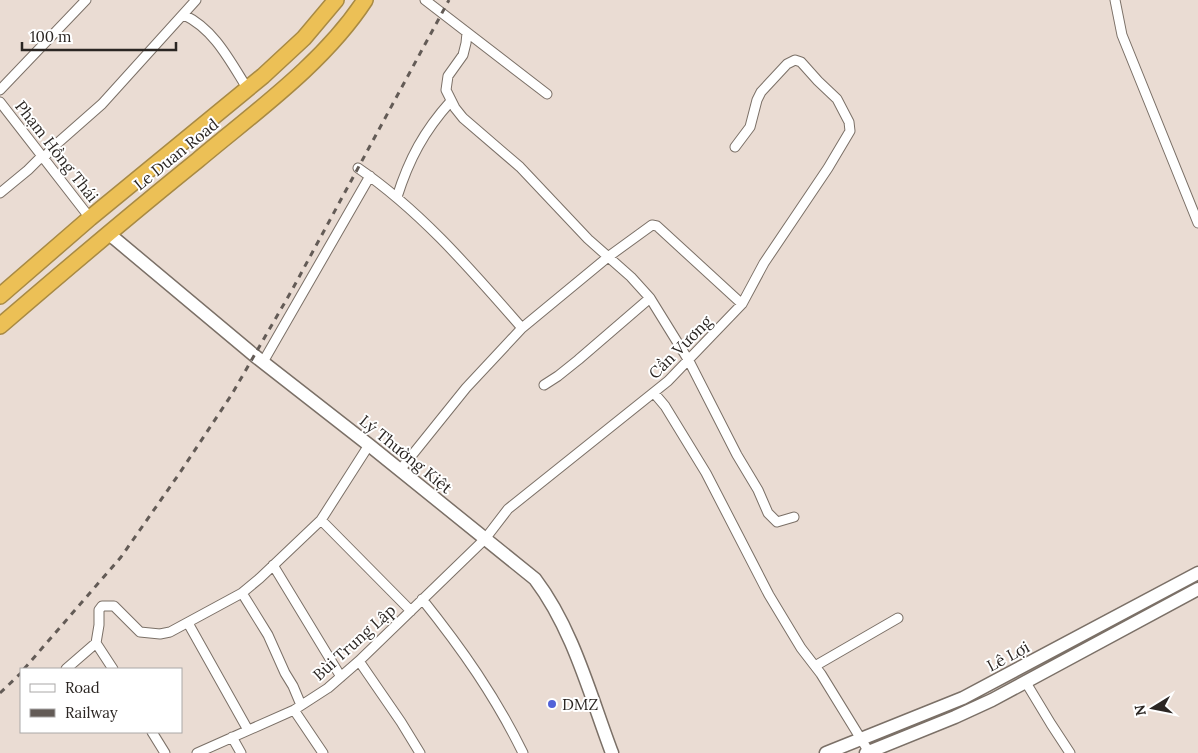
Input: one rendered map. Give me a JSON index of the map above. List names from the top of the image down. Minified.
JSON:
{"streets":{"highway":["Le Duan Road"],"street":["Phạm Hồng Thái","Cần Vương","Lý Thường Kiệt","Bùi Trung Lập","Lê Lợi"]},"crossings":[["Phạm Hồng Thái","Le Duan Road"],["Le Duan Road","Lý Thường Kiệt"],["Cần Vương","Lý Thường Kiệt"],["Cần Vương","Bùi Trung Lập"],["Lý Thường Kiệt","Bùi Trung Lập"]],"places":["DMZ"],"legend":["Road","Railway"],"scale_bar":"100 m","north":"left"}
